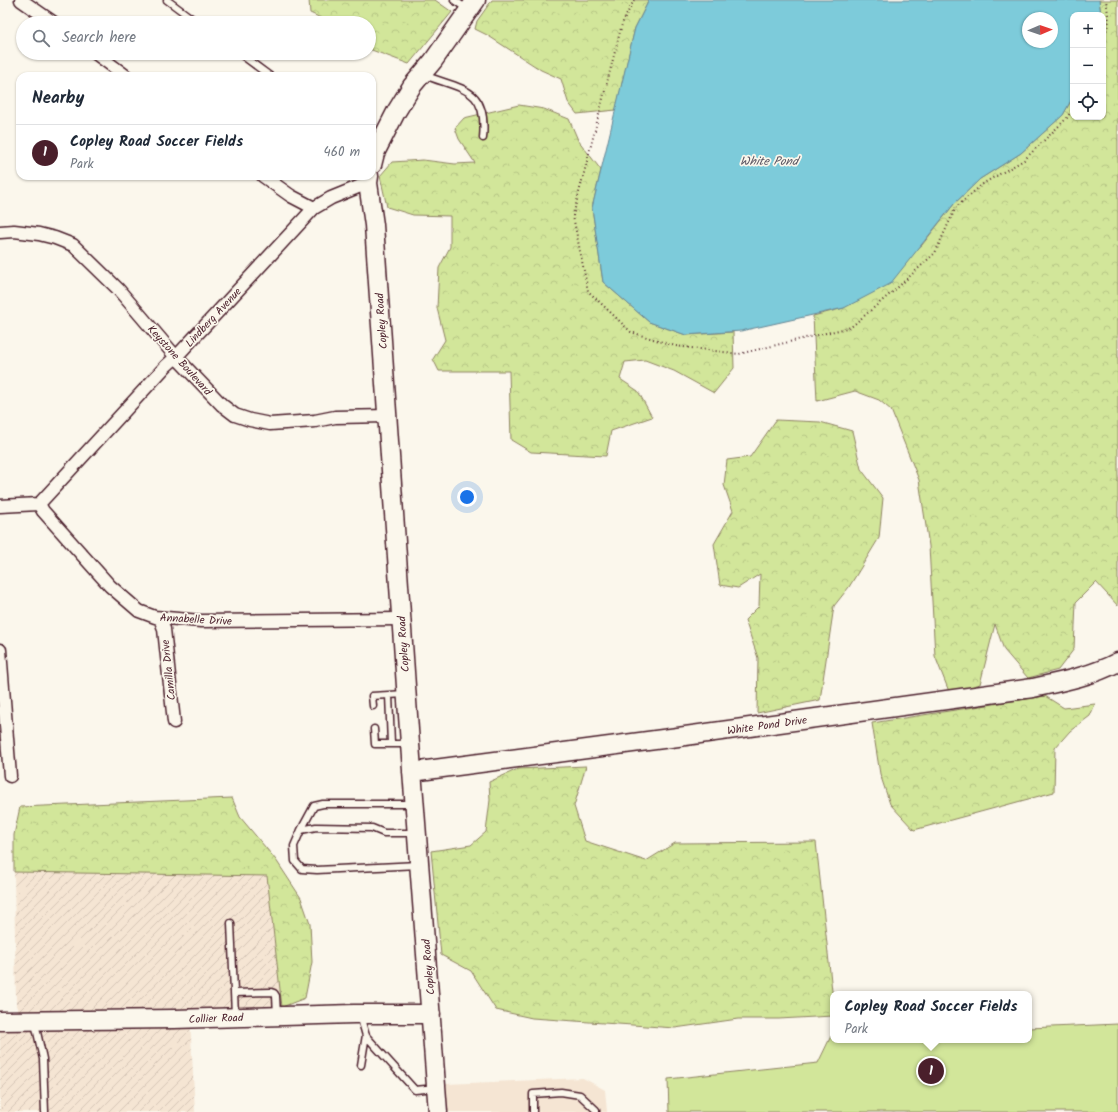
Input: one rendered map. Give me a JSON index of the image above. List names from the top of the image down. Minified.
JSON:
{"streets":{"street":["Lindberg Avenue","Copley Road","Keystone Boulevard","Annabelle Drive","Camilla Drive","White Pond Drive","Collier Road"]},"crossings":[["Lindberg Avenue","Keystone Boulevard"],["Lindberg Avenue","Annabelle Drive"],["Copley Road","Keystone Boulevard"],["Copley Road","Annabelle Drive"],["Copley Road","White Pond Drive"],["Copley Road","Collier Road"],["Annabelle Drive","Camilla Drive"]],"water":["White Pond"],"north":"right","page":{"map_buttons":["+","−"],"search":"Search here","heading":"Nearby","list":[{"mark":"1","name":"Copley Road Soccer Fields","note":"Park","value":"460 m"}],"popup":["Copley Road Soccer Fields","Park"],"pins":"1"}}
